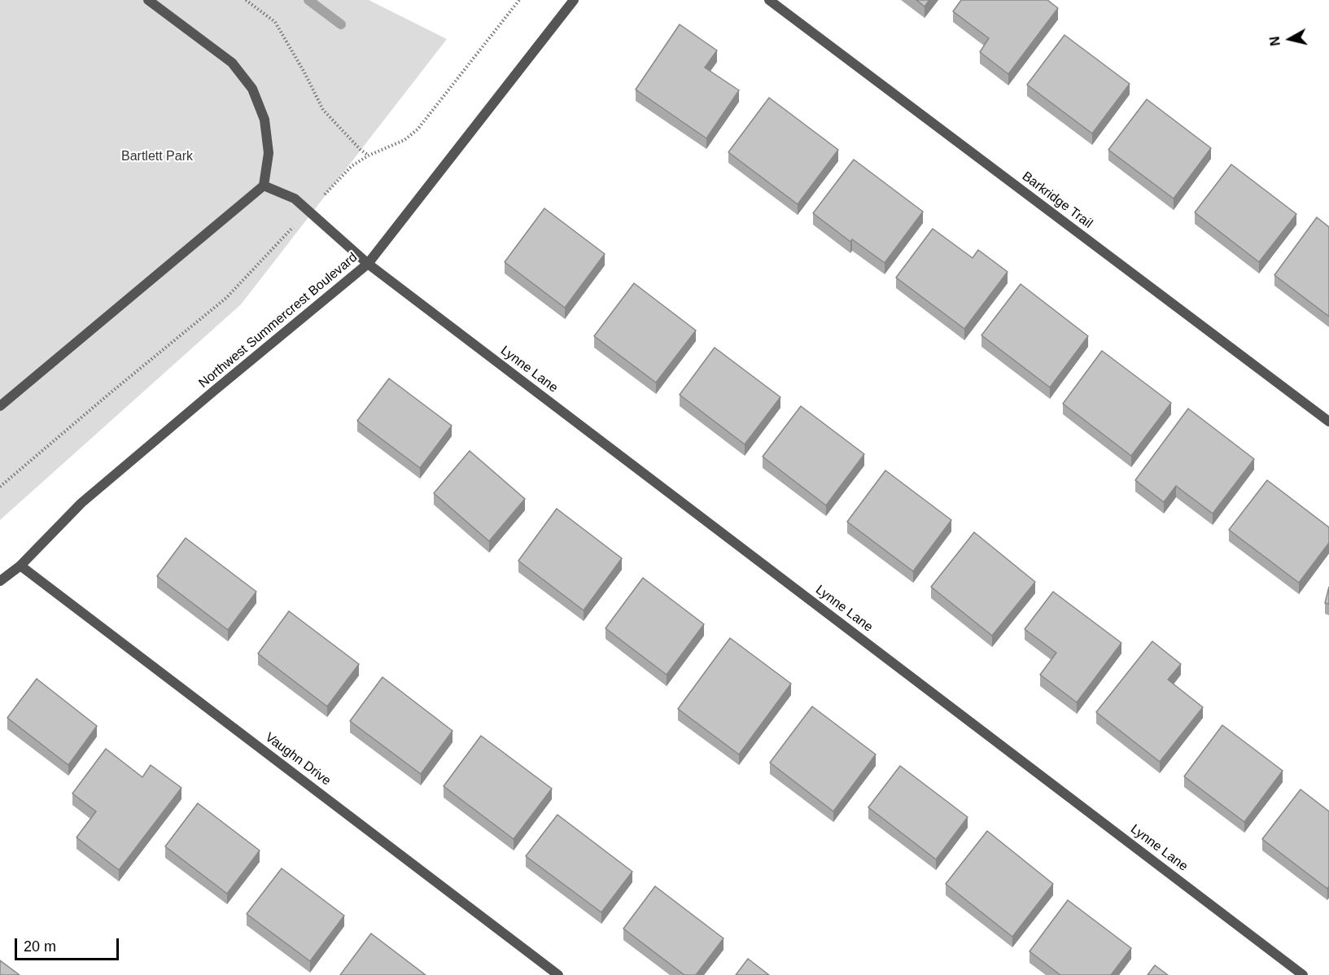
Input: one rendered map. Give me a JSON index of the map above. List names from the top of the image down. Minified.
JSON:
{"streets":{"street":["Barkridge Trail","Northwest Summercrest Boulevard","Lynne Lane","Vaughn Drive"]},"crossings":[["Northwest Summercrest Boulevard","Lynne Lane"],["Northwest Summercrest Boulevard","Vaughn Drive"]],"parks":["Bartlett Park"],"scale_bar":"20 m","north":"left"}
